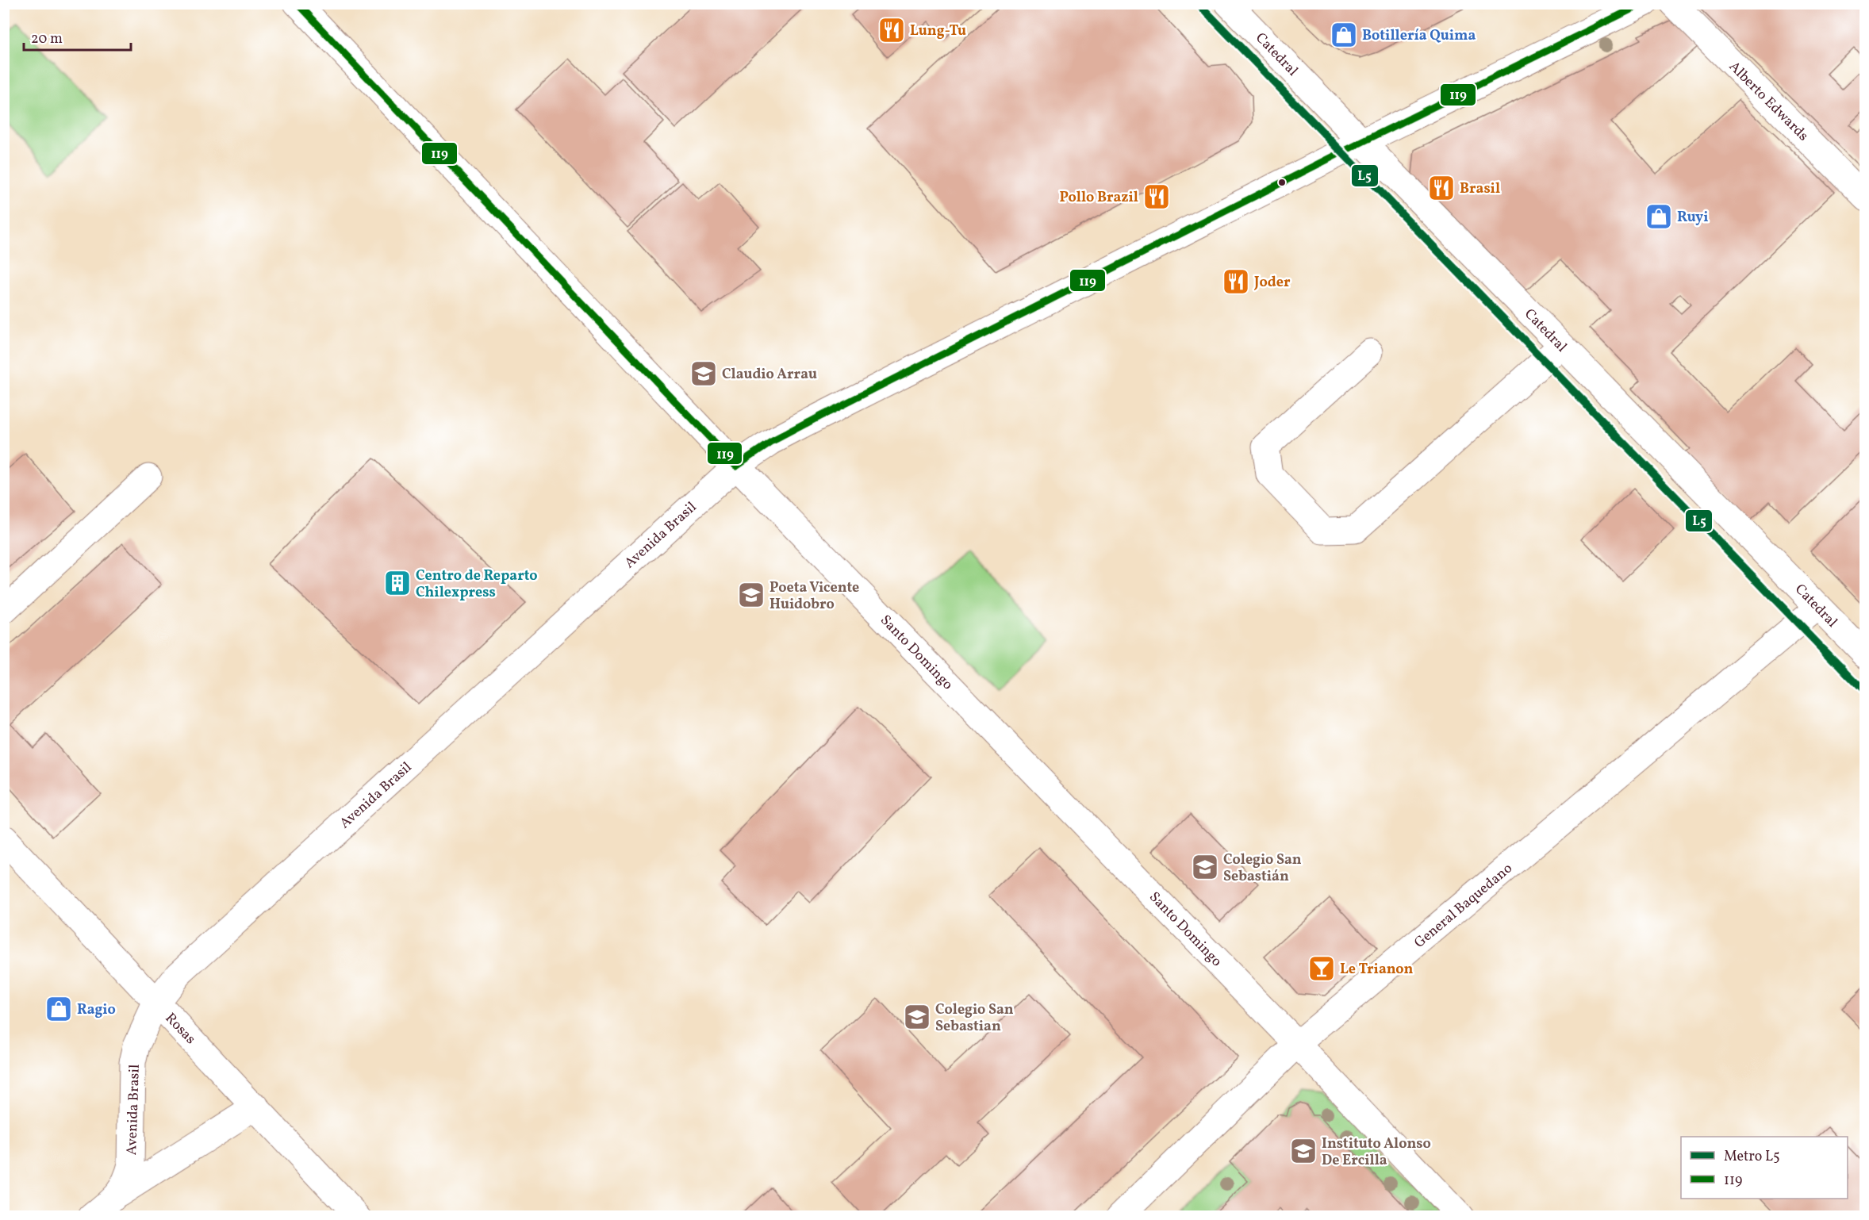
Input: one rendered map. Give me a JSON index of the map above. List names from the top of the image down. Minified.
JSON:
{"streets":{"street":["Catedral","Alberto Edwards","Avenida Brasil","Santo Domingo","General Baquedano","Rosas"]},"crossings":[["Catedral","Avenida Brasil"],["Catedral","General Baquedano"],["Avenida Brasil","Santo Domingo"],["Avenida Brasil","Rosas"],["Santo Domingo","General Baquedano"]],"places":{"restaurant":["Lung-Tu","Brasil","Pollo Brazil","Joder"],"shop":["Botillería Quima","Ruyi","Ragio"],"school or university":["Claudio Arrau","Poeta Vicente Huidobro","Colegio San Sebastián","Colegio San Sebastian","Instituto Alonso De Ercilla"],"building":["Centro de Reparto Chilexpress"],"bar":["Le Trianon"]},"lines":["metro line L5","transit line 119"],"legend":["Metro L5","119"],"scale_bar":"20 m"}
